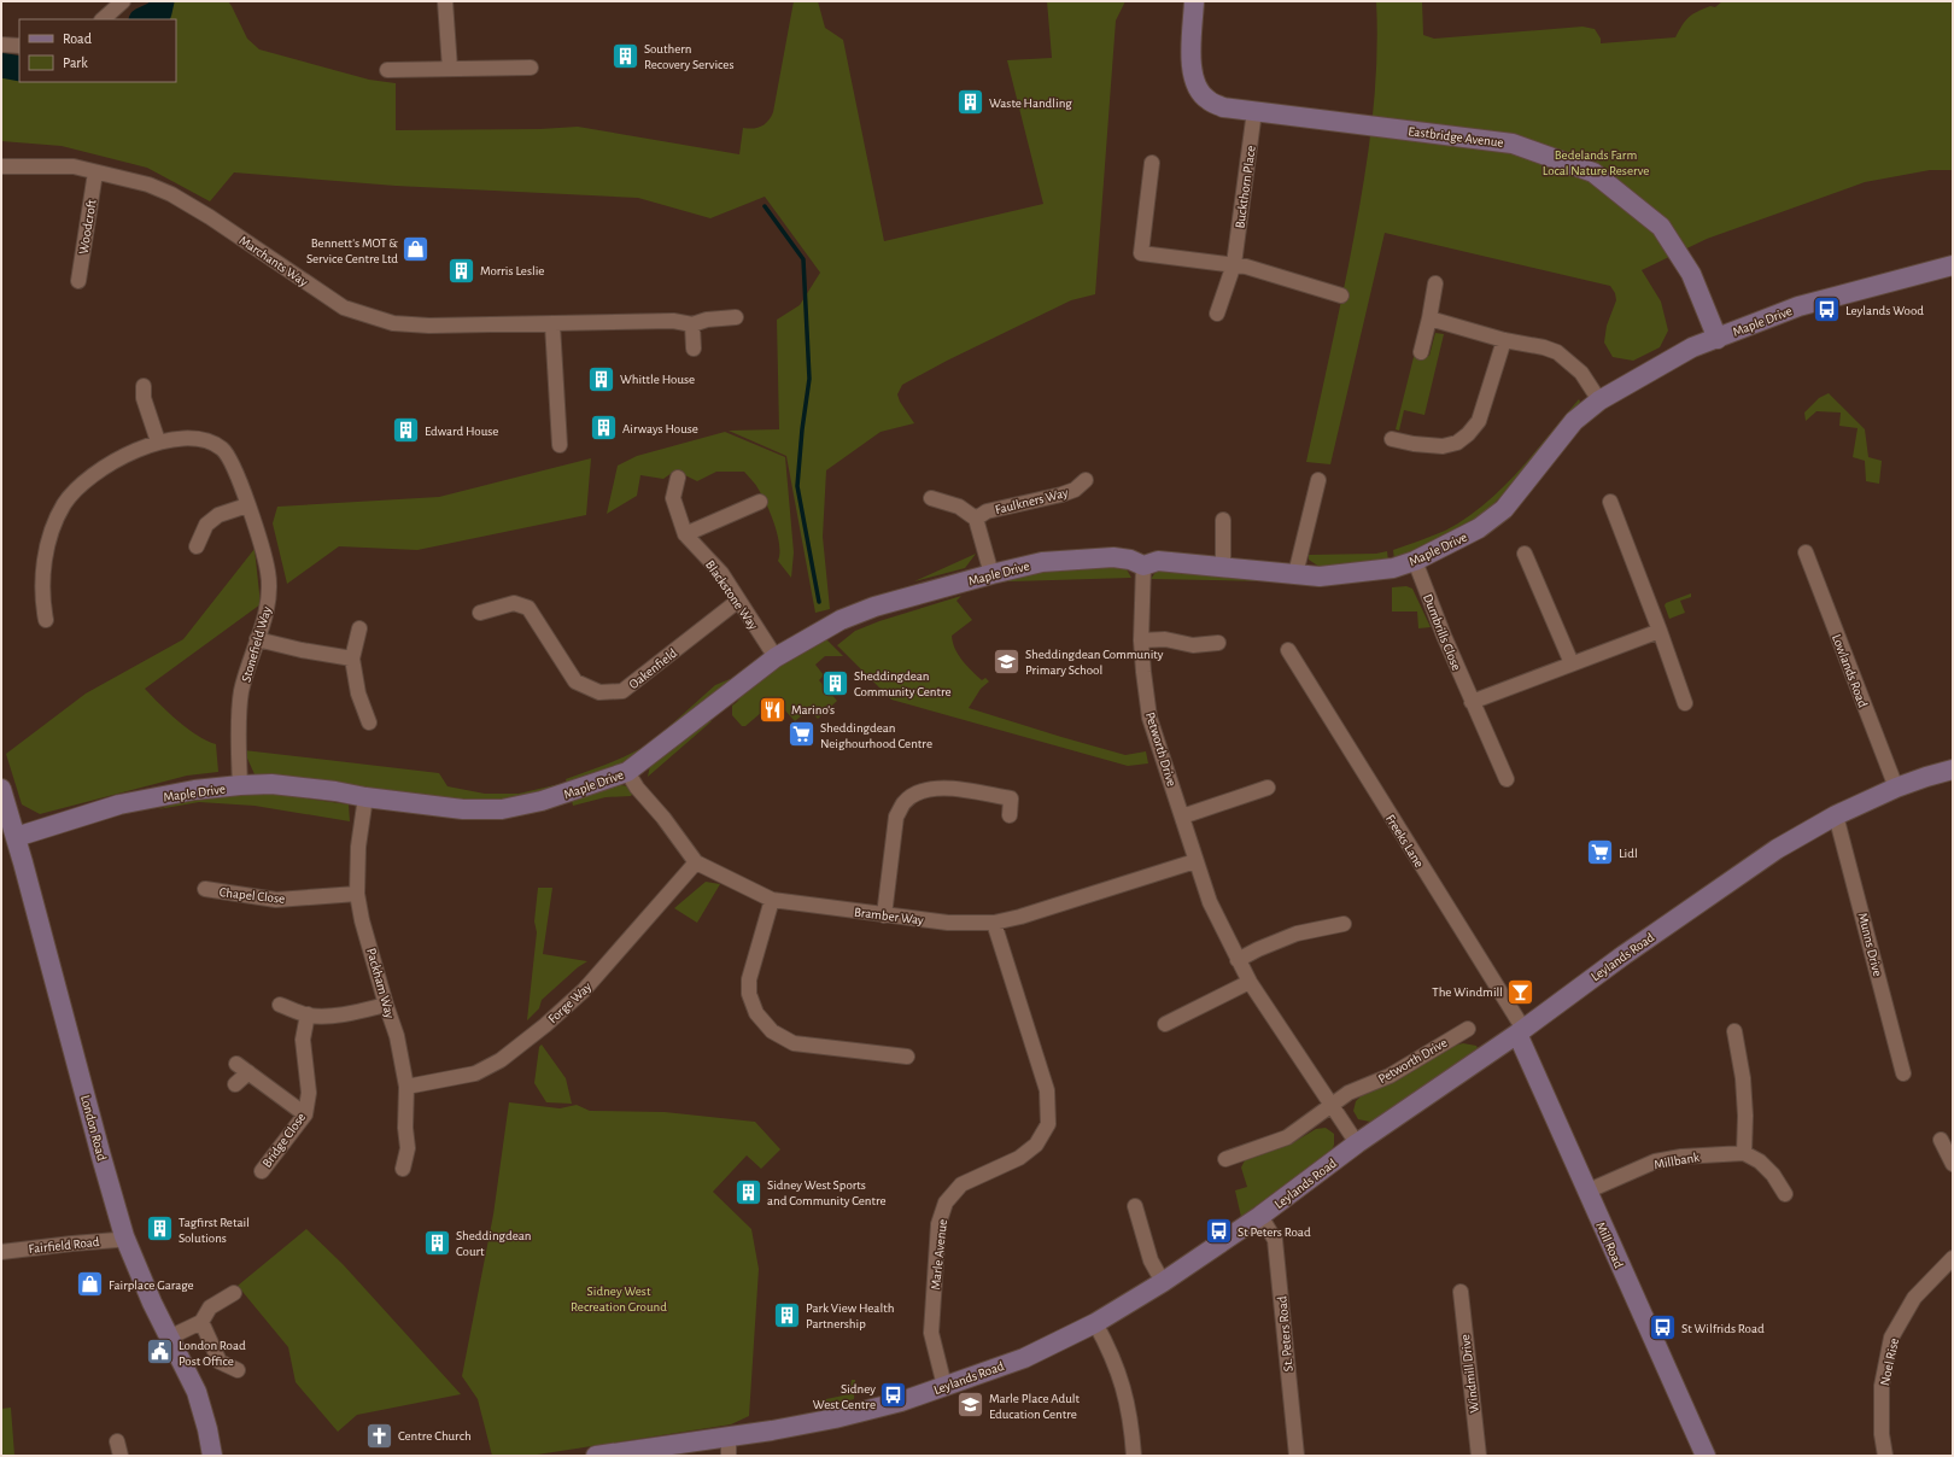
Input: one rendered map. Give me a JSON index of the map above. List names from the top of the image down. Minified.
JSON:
{"streets":{"street":["Eastbridge Avenue","Buckthorn Place","Woodcroft","Marchants Way","Maple Drive","Faulkners Way","Blackstone Way","Dumbrills Close","Stonefield Way","Oakenfield","Lowlands Road","Petworth Drive","Freeks Lane","Chapel Close","Bramber Way","Munns Drive","Leylands Road","Packham Way","Forge Way","London Road","Bridge Close","Millbank","Fairfield Road","Mill Road","Marle Avenue","St. Peters Road","Noel Rise","Windmill Drive"]},"crossings":[["Eastbridge Avenue","Buckthorn Place"],["Eastbridge Avenue","Maple Drive"],["Woodcroft","Marchants Way"],["Maple Drive","Blackstone Way"],["Maple Drive","Dumbrills Close"],["Maple Drive","Stonefield Way"],["Maple Drive","Petworth Drive"],["Maple Drive","Bramber Way"],["Maple Drive","Packham Way"],["Maple Drive","London Road"],["Blackstone Way","Oakenfield"],["Lowlands Road","Leylands Road"],["Petworth Drive","Bramber Way"],["Petworth Drive","Leylands Road"],["Freeks Lane","Leylands Road"],["Freeks Lane","Mill Road"],["Chapel Close","Packham Way"],["Bramber Way","Forge Way"],["Bramber Way","Marle Avenue"],["Munns Drive","Leylands Road"],["Leylands Road","Mill Road"],["Leylands Road","Marle Avenue"],["Leylands Road","St. Peters Road"],["Packham Way","Forge Way"],["London Road","Fairfield Road"],["Millbank","Mill Road"]],"parks":["Bedelands Farm Local Nature Reserve","Sidney West Recreation Ground"],"places":{"building":["Southern Recovery Services","Waste Handling","Morris Leslie","Whittle House","Airways House","Edward House","Sheddingdean Community Centre","Sidney West Sports and Community Centre","Tagfirst Retail Solutions","Sheddingdean Court","Park View Health Partnership"],"shop":["Bennett's MOT & Service Centre Ltd","Fairplace Garage"],"bus stop":["Leylands Wood","St Peters Road","St Wilfrids Road","Sidney West Centre"],"school or university":["Sheddingdean Community Primary School","Marle Place Adult Education Centre"],"restaurant":["Marino's"],"supermarket":["Sheddingdean Neighourhood Centre","Lidl"],"bar":["The Windmill"],"public building":["London Road Post Office"],"church":["Centre Church"]},"legend":["Road","Park"]}
